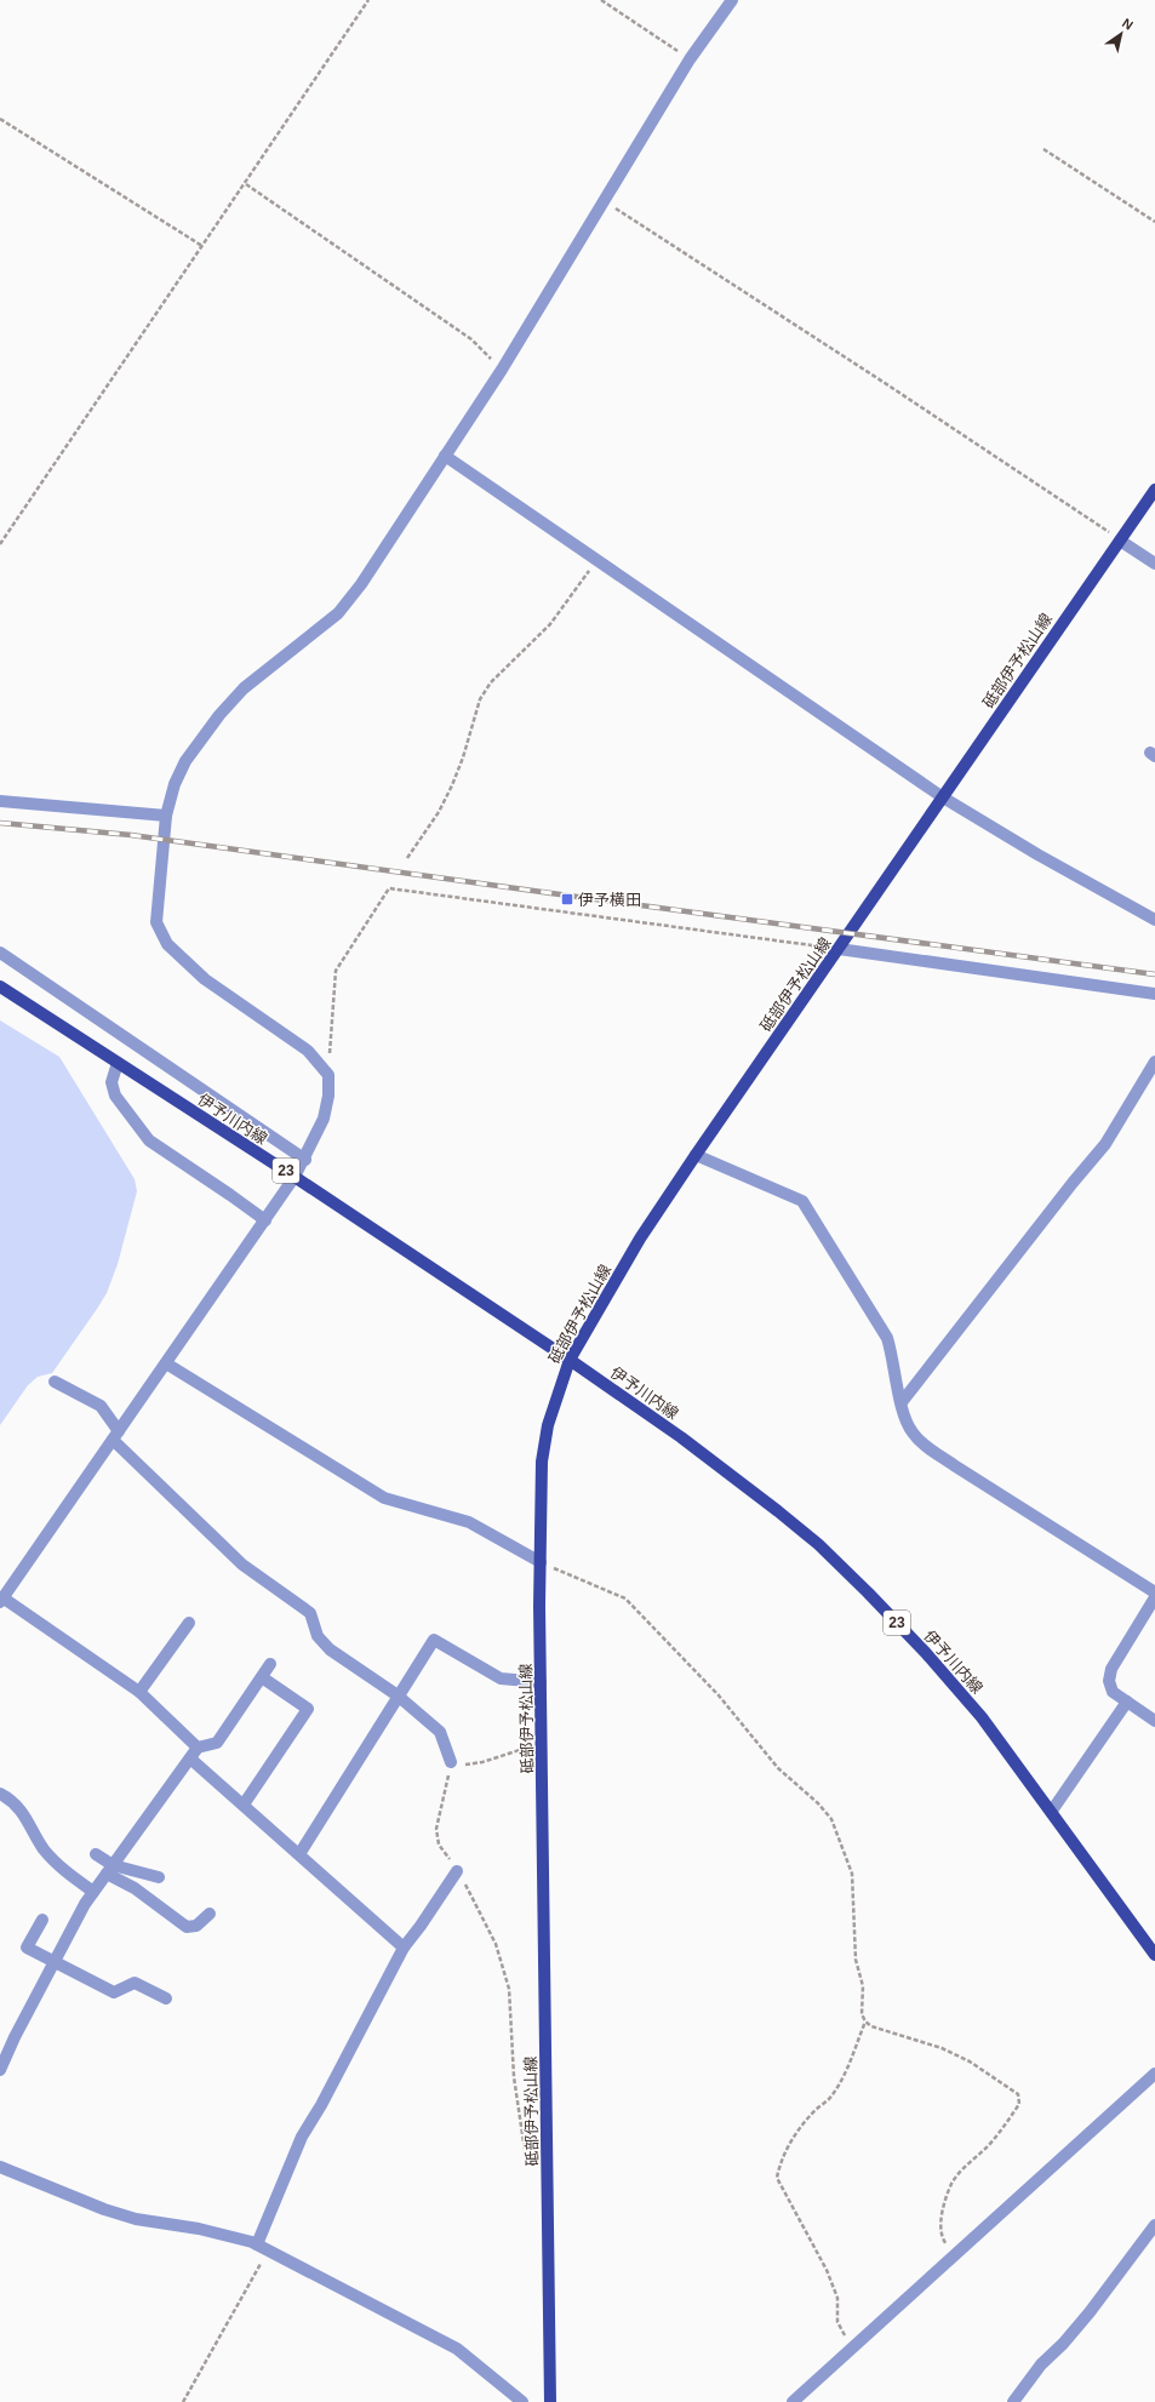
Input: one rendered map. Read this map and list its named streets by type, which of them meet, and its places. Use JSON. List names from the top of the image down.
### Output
{
  "streets": {
    "main road": ["砥部伊予松山線", "伊予川内線", "23"]
  },
  "crossings": [
    ["砥部伊予松山線", "伊予川内線"]
  ],
  "places": {
    "transit": ["伊予横田"]
  },
  "north": "top right"
}
